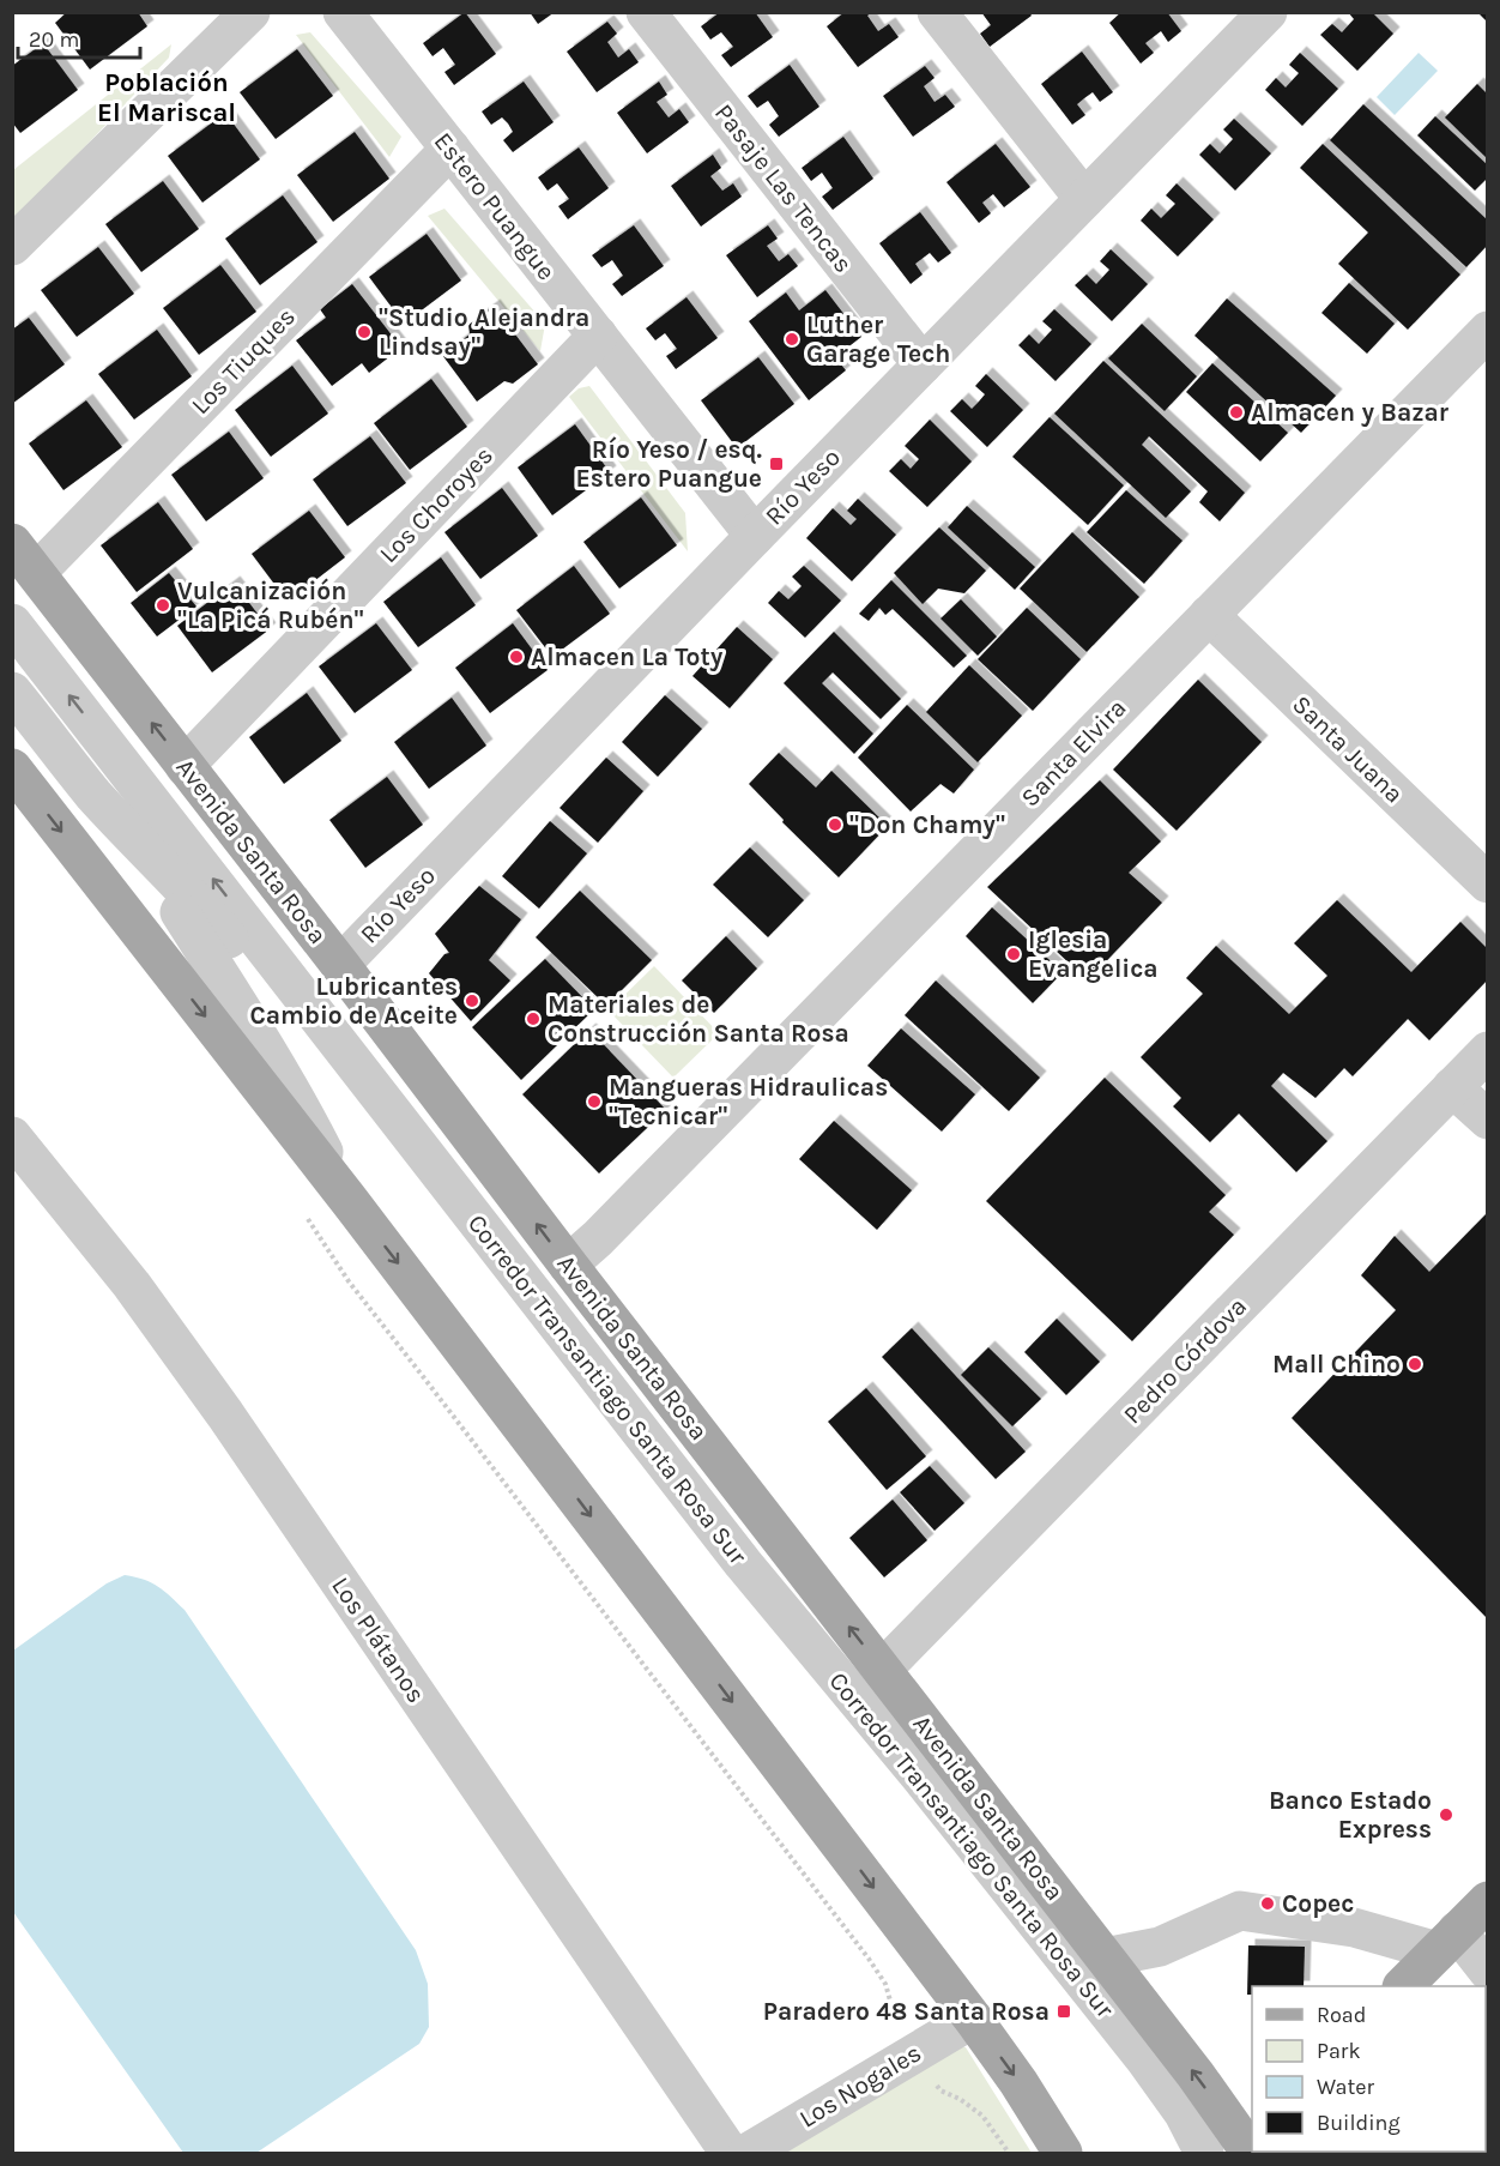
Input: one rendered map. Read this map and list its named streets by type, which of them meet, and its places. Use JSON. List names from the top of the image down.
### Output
{
  "streets": {
    "main road": ["Avenida Santa Rosa"],
    "street": [
      "Pasaje Las Tencas",
      "Estero Puangue",
      "Los Tiuques",
      "Río Yeso",
      "Los Choroyes",
      "Santa Juana",
      "Santa Elvira",
      "Pedro Córdova",
      "Corredor Transantiago Santa Rosa Sur",
      "Los Plátanos",
      "Los Nogales"
    ]
  },
  "crossings": [
    ["Pasaje Las Tencas", "Río Yeso"],
    ["Estero Puangue", "Los Tiuques"],
    ["Estero Puangue", "Río Yeso"],
    ["Estero Puangue", "Los Choroyes"],
    ["Los Tiuques", "Avenida Santa Rosa"],
    ["Río Yeso", "Avenida Santa Rosa"],
    ["Los Choroyes", "Avenida Santa Rosa"],
    ["Santa Juana", "Santa Elvira"],
    ["Santa Elvira", "Avenida Santa Rosa"],
    ["Avenida Santa Rosa", "Pedro Córdova"]
  ],
  "districts": ["Población El Mariscal"],
  "places": {
    "other": [
      "\"Studio Alejandra Lindsay\"",
      "Luther Garage Tech",
      "Almacen y Bazar",
      "Vulcanización \"La Picá Rubén\"",
      "Almacen La Toty",
      "\"Don Chamy\"",
      "Iglesia Evangelica",
      "Lubricantes Cambio de Aceite",
      "Materiales de Construcción Santa Rosa",
      "Mangueras Hidraulicas \"Tecnicar\"",
      "Mall Chino",
      "Banco Estado Express",
      "Copec"
    ],
    "transit": ["Río Yeso / esq. Estero Puangue", "Paradero 48 Santa Rosa"]
  },
  "legend": [
    "Road",
    "Park",
    "Water",
    "Building"
  ],
  "scale_bar": "20 m"
}
